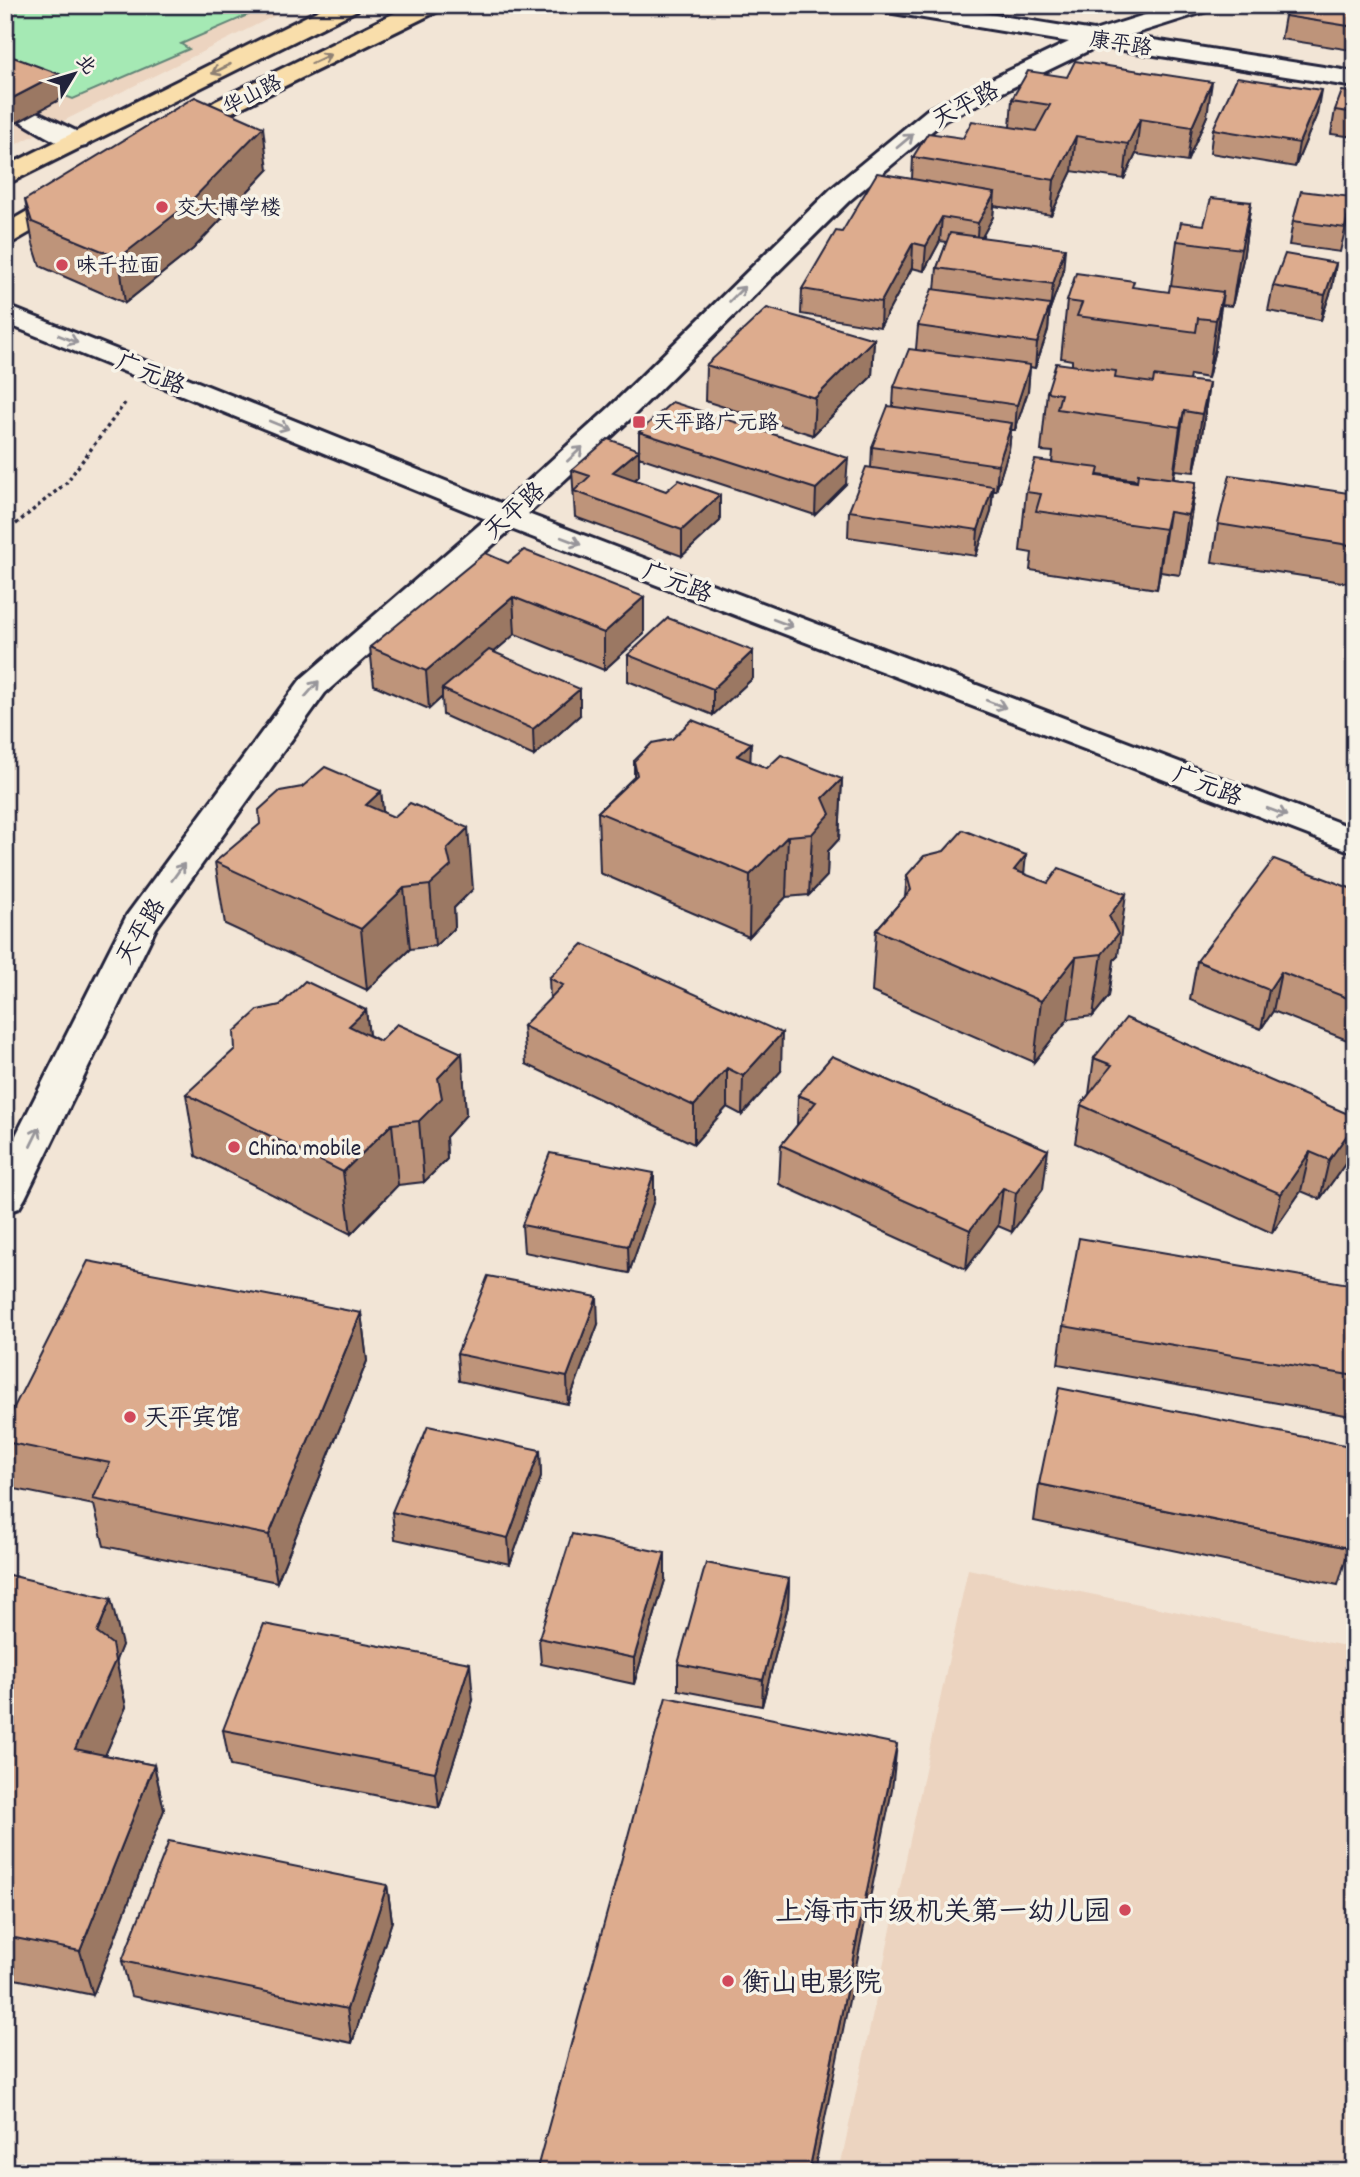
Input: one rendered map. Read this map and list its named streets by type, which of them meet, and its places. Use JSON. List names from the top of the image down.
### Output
{
  "streets": {
    "main road": ["华山路"],
    "street": ["康平路", "天平路", "广元路"]
  },
  "crossings": [
    ["康平路", "天平路"],
    ["天平路", "广元路"]
  ],
  "one_way": ["天平路", "广元路"],
  "places": {
    "other": [
      "交大博学楼",
      "味千拉面",
      "China mobile",
      "天平宾馆",
      "上海市市级机关第一幼儿园",
      "衡山电影院"
    ],
    "transit": ["天平路广元路"]
  },
  "north": "top right"
}
